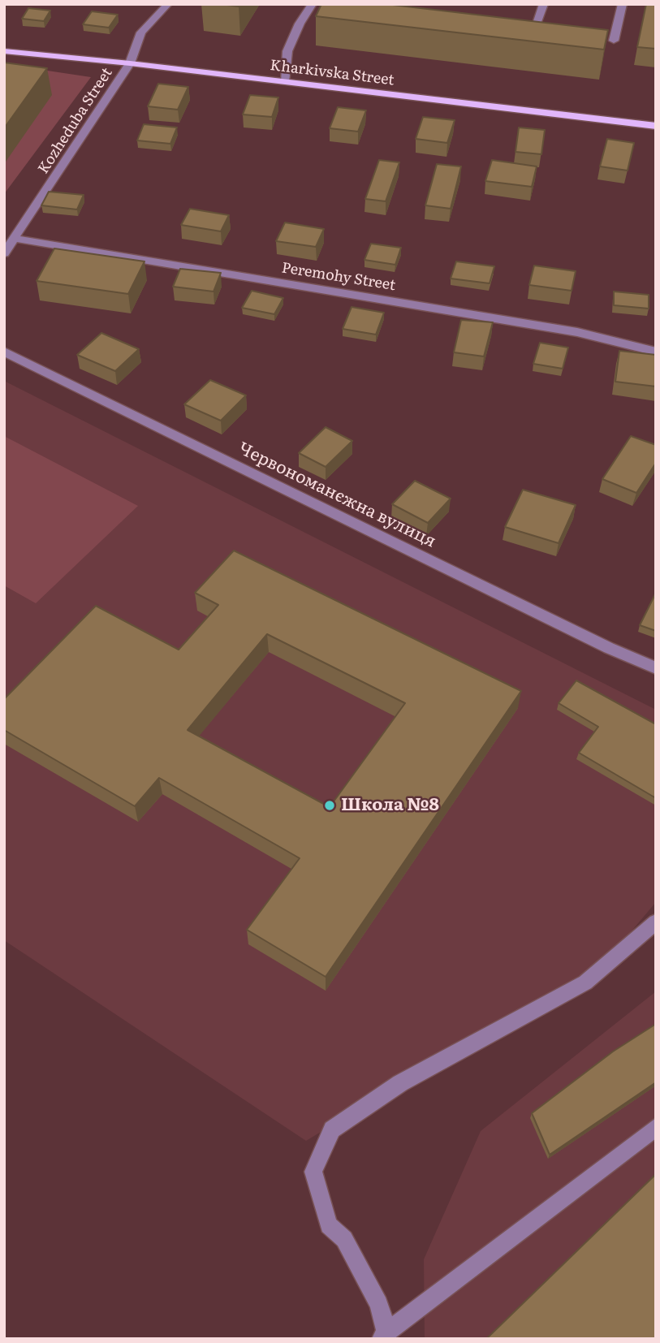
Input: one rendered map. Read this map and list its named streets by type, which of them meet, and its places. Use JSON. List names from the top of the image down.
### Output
{
  "streets": {
    "main road": ["Kharkivska Street"],
    "street": ["Kozheduba Street", "Peremohy Street", "Червономанєжна вулиця"]
  },
  "crossings": [
    ["Kharkivska Street", "Kozheduba Street"],
    ["Kozheduba Street", "Peremohy Street"]
  ],
  "places": ["Школа №8"]
}
